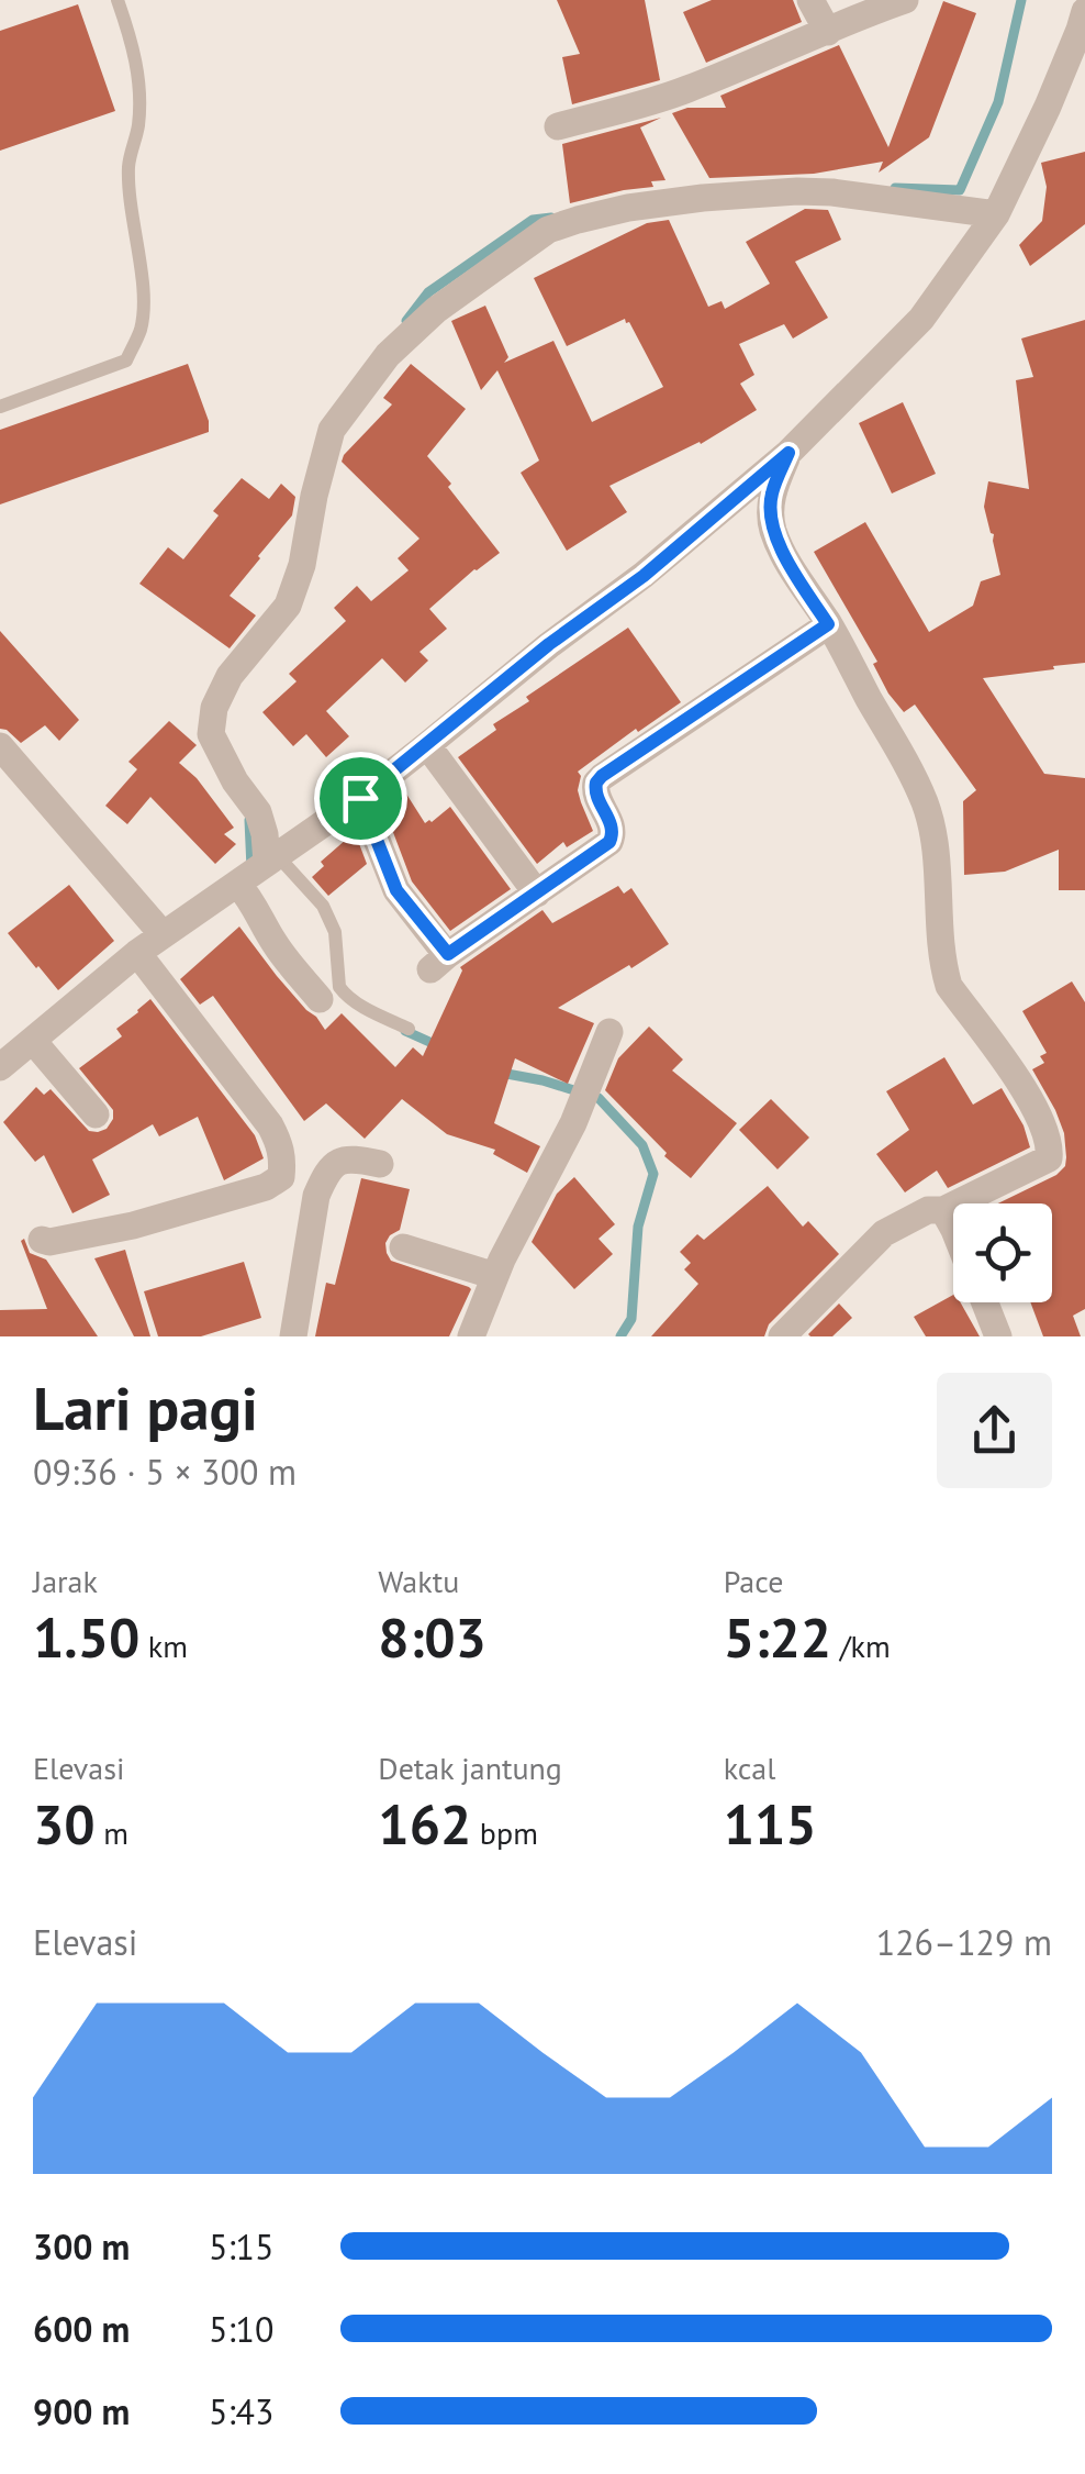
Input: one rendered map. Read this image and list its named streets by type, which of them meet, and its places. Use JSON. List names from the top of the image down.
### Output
{
  "page": {
    "heading": ["Lari pagi", "09:36 · 5 × 300 m"],
    "stats": [
      ["Jarak", "1.50 km"],
      ["Waktu", "8:03"],
      ["Pace", "5:22 /km"],
      ["Elevasi", "30 m"],
      ["Detak jantung", "162 bpm"],
      ["kcal", "115"]
    ],
    "chart": ["Elevasi", "126–129 m"],
    "list": [
      {
        "name": "300 m",
        "note": "5:15"
      },
      {
        "name": "600 m",
        "note": "5:10"
      },
      {
        "name": "900 m",
        "note": "5:43"
      }
    ]
  }
}
